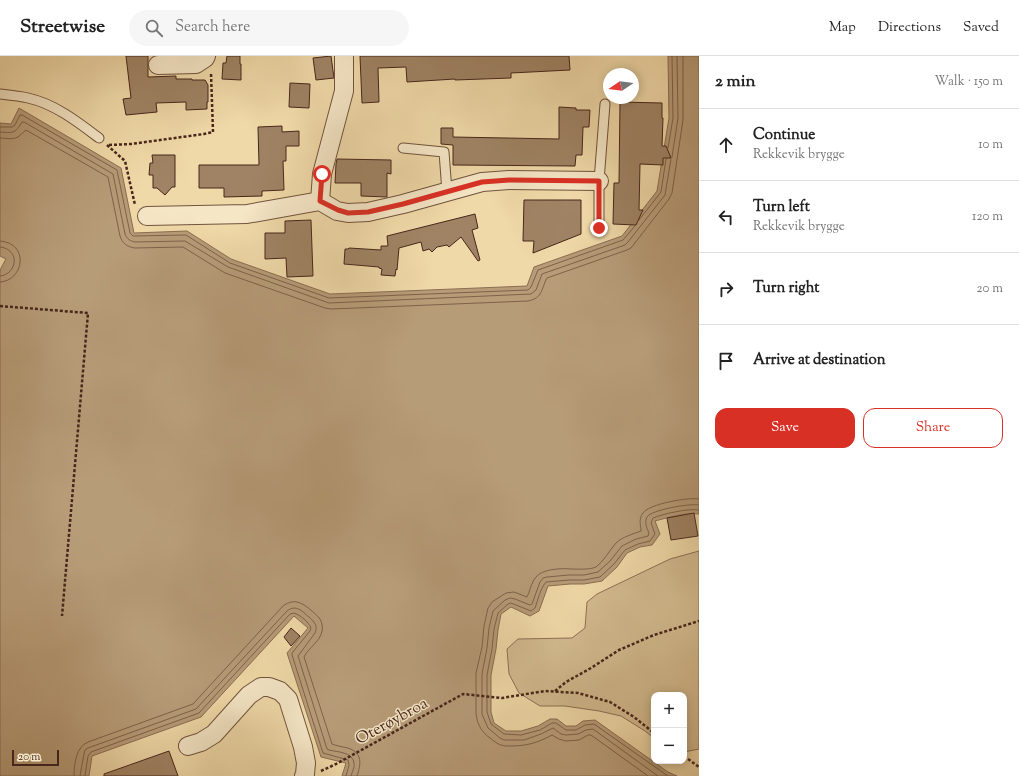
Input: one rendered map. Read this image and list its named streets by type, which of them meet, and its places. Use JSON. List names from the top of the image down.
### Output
{
  "streets": {
    "path": ["Oterøybroa"]
  },
  "scale_bar": "20 m",
  "north": "left",
  "page": {
    "header": "Streetwise",
    "search": "Search here",
    "nav": ["Map", "Directions", "Saved"],
    "heading": ["2 min", "Walk · 150 m"],
    "list": [
      ["Continue", "Rekkevik brygge", "10 m"],
      ["Turn left", "Rekkevik brygge", "120 m"],
      ["Turn right", "20 m"],
      "Arrive at destination"
    ],
    "buttons": ["Save", "Share"],
    "map_buttons": ["+", "−"],
    "scale": "20 m"
  }
}
